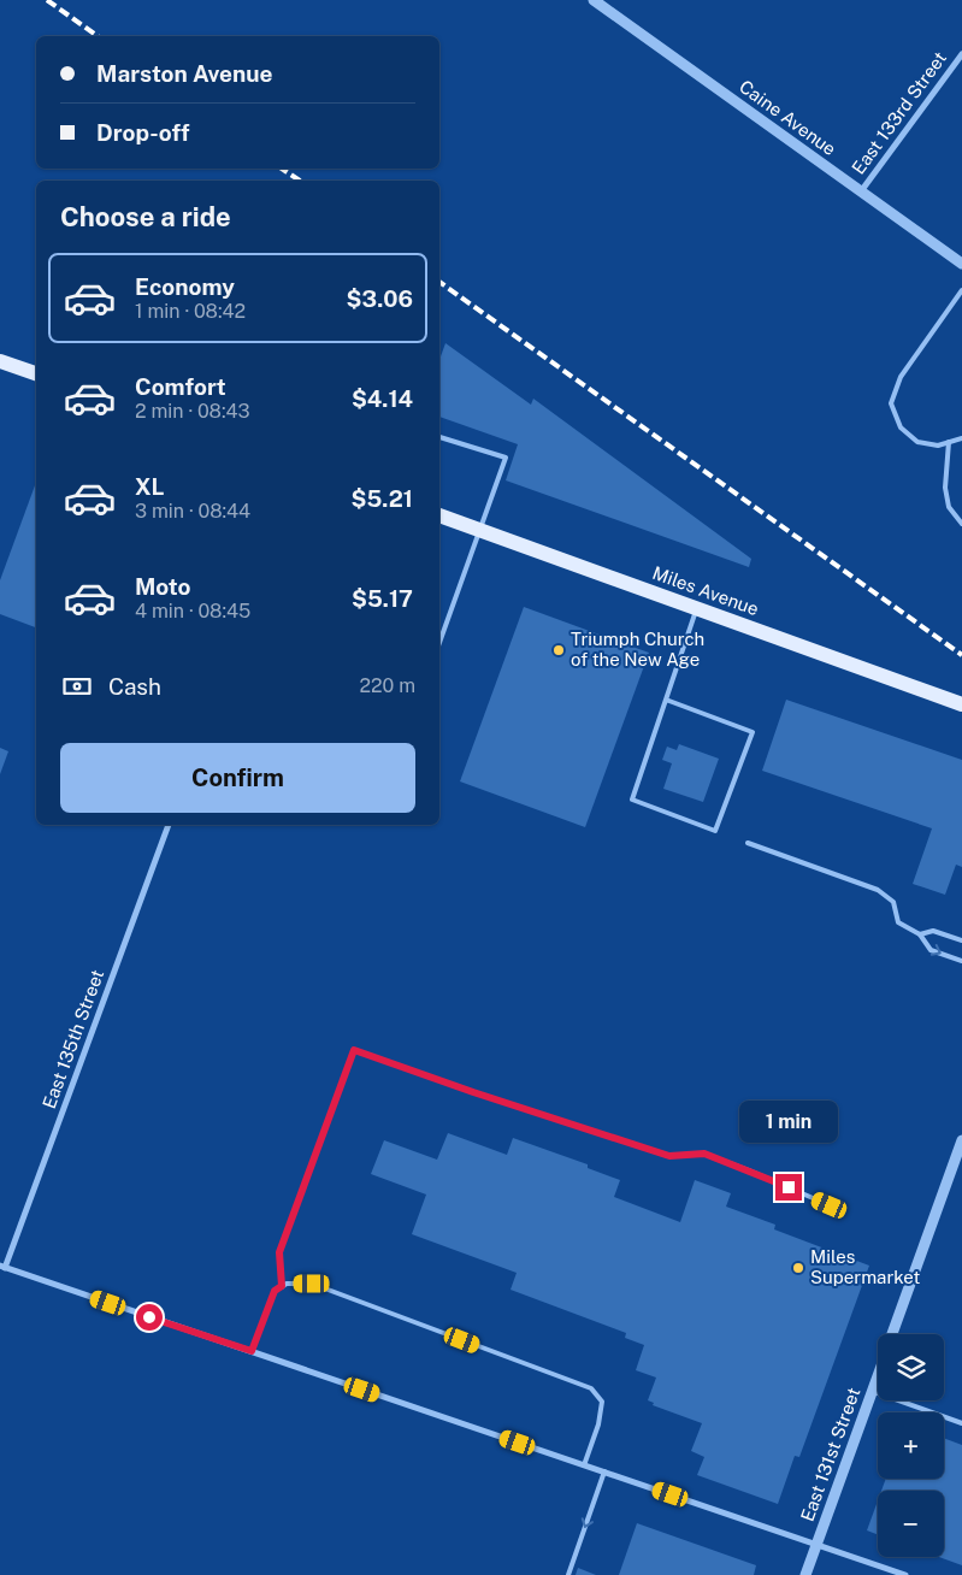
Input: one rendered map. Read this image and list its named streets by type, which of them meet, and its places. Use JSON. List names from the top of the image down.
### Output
{
  "streets": {
    "main road": ["Miles Avenue"],
    "street": [
      "East 133rd Street",
      "Caine Avenue",
      "East 135th Street",
      "East 131st Street"
    ]
  },
  "crossings": [
    ["East 133rd Street", "Caine Avenue"]
  ],
  "places": ["Triumph Church of the New Age", "Miles Supermarket"],
  "page": {
    "banner": ["Marston Avenue", "Drop-off"],
    "heading": "Choose a ride",
    "list": [
      {
        "name": "Economy",
        "note": "1 min · 08:42",
        "value": "$3.06"
      },
      {
        "name": "Comfort",
        "note": "2 min · 08:43",
        "value": "$4.14"
      },
      {
        "name": "XL",
        "note": "3 min · 08:44",
        "value": "$5.21"
      },
      {
        "name": "Moto",
        "note": "4 min · 08:45",
        "value": "$5.17"
      }
    ],
    "pay": ["Cash", "220 m"],
    "buttons": "Confirm",
    "bubble": "1 min",
    "map_buttons": ["+", "−"]
  }
}
